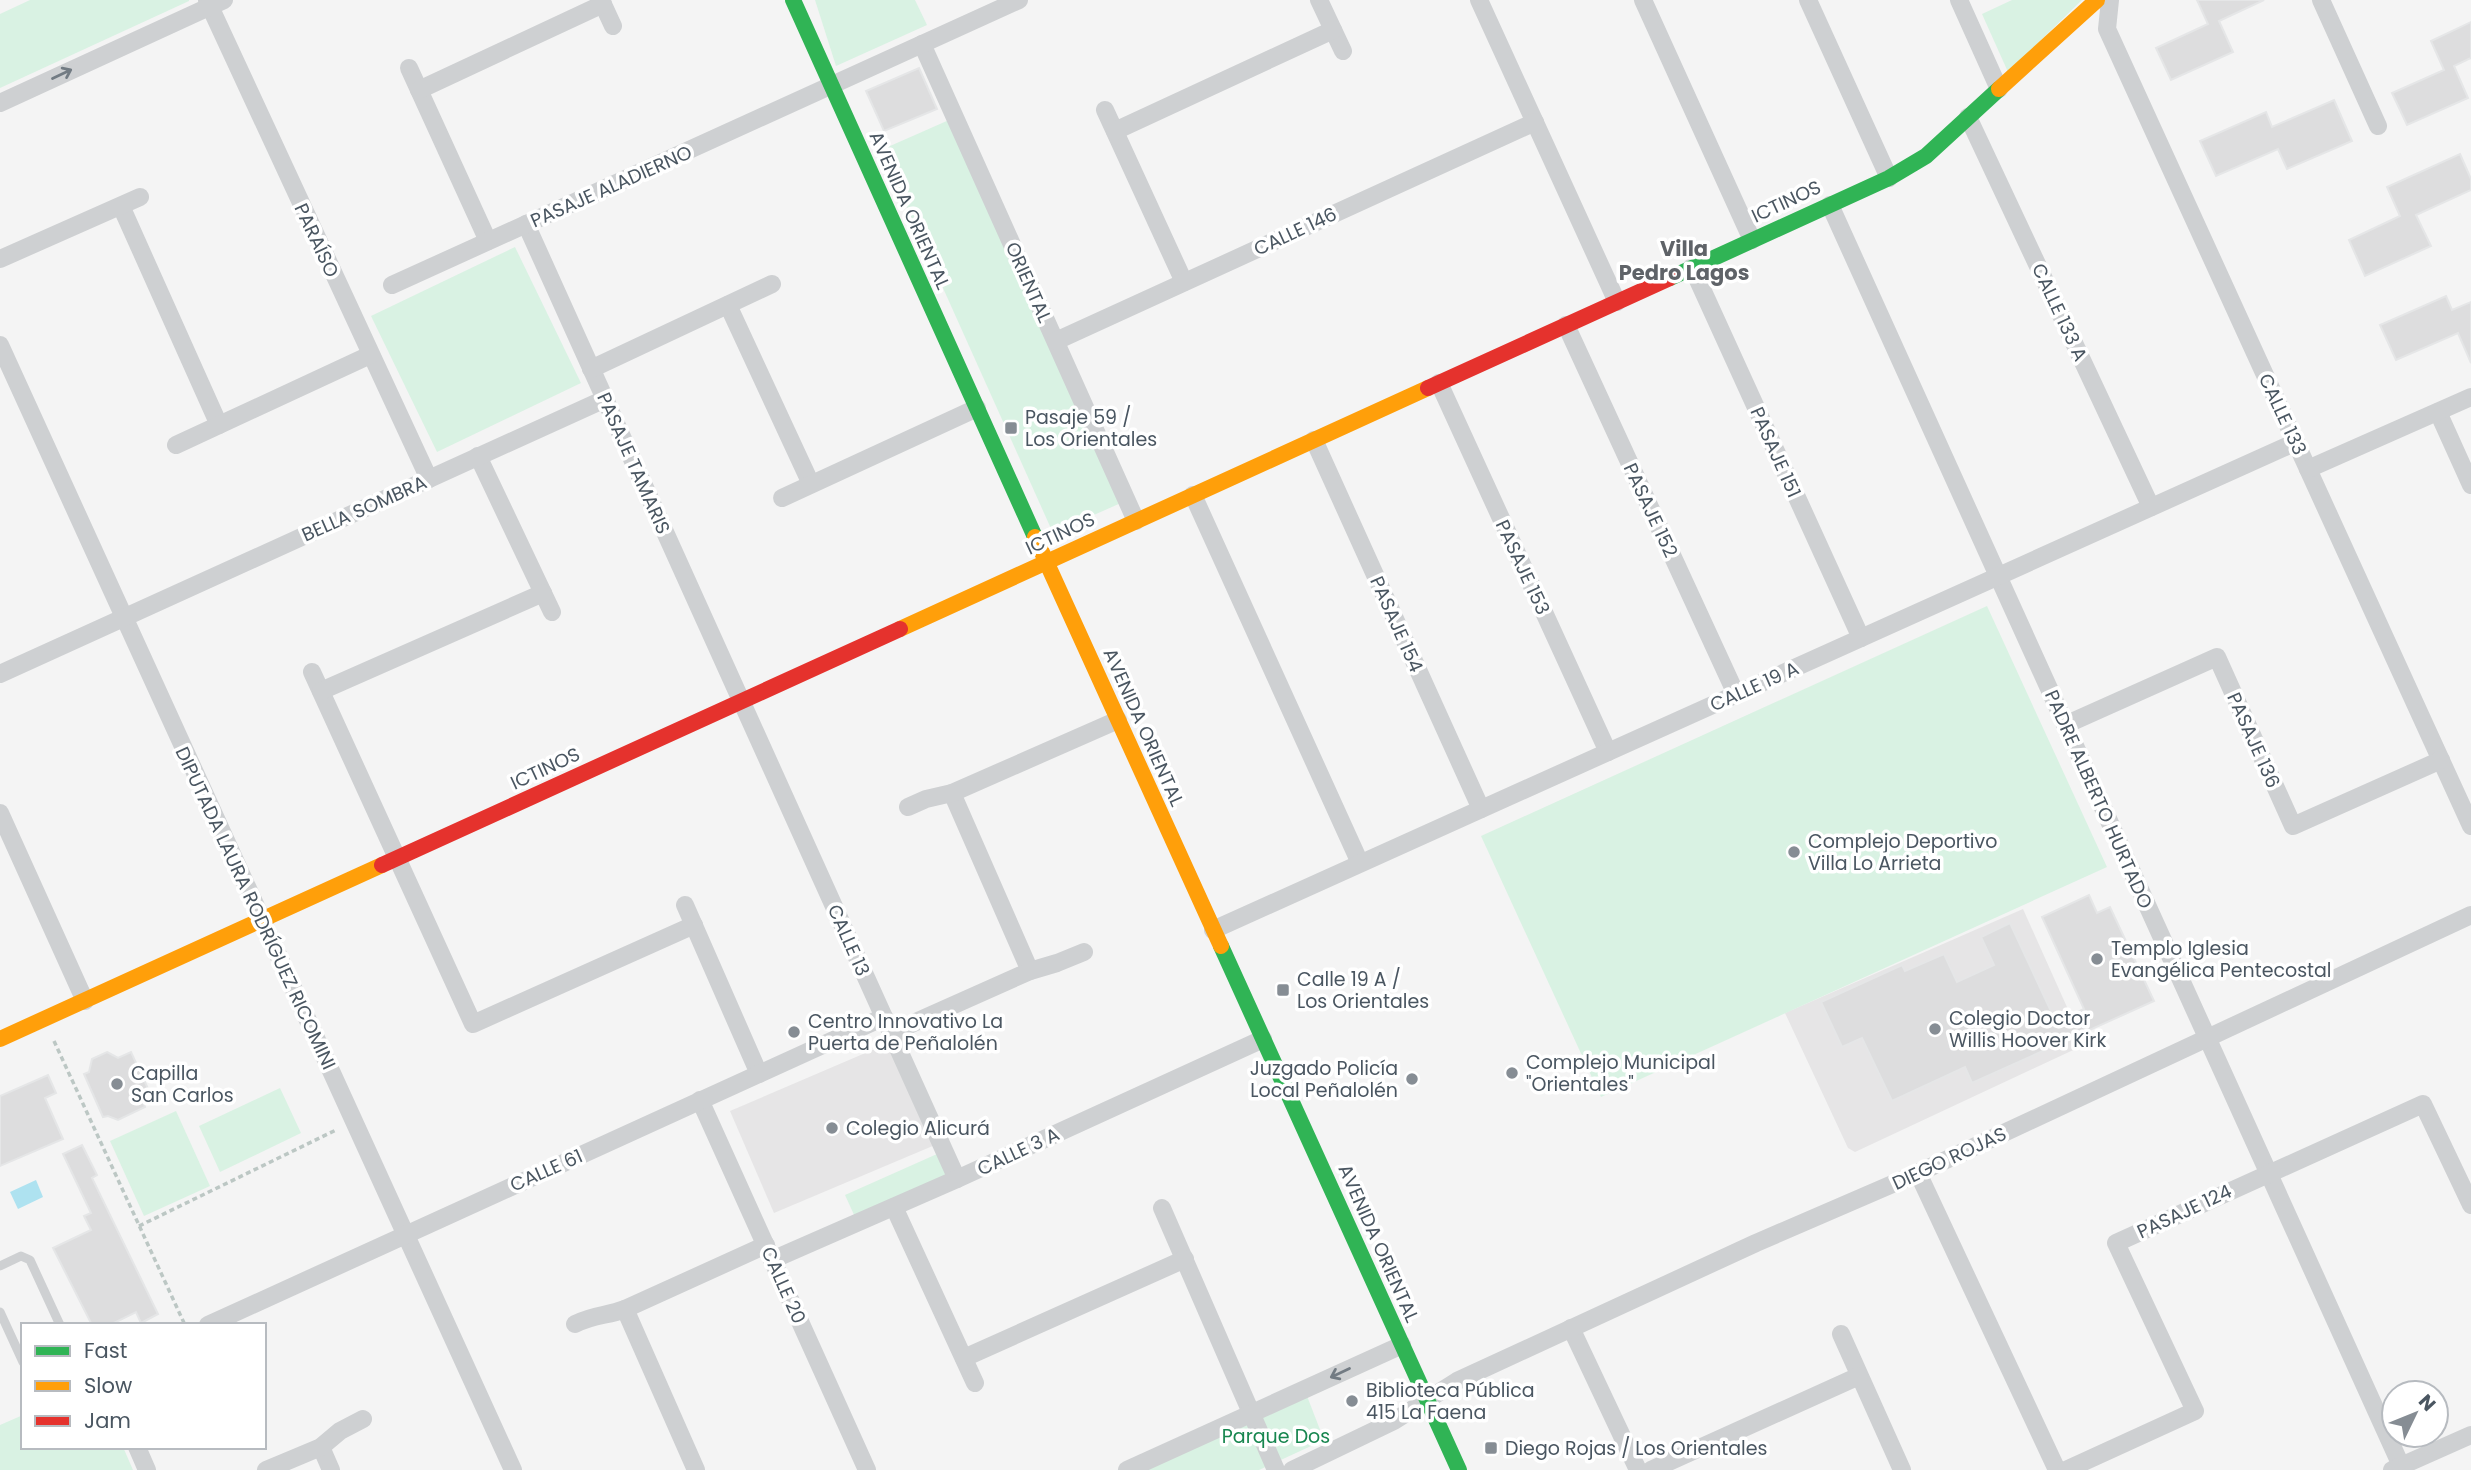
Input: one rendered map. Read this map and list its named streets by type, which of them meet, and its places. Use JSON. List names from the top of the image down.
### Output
{
  "streets": {
    "street": [
      "PASAJE ALADIERNO",
      "ICTINOS",
      "AVENIDA ORIENTAL",
      "CALLE 146",
      "PARAÍSO",
      "ORIENTAL",
      "CALLE 133 A",
      "CALLE 133",
      "PASAJE 151",
      "PASAJE TAMARIS",
      "BELLA SOMBRA",
      "PASAJE 152",
      "PASAJE 153",
      "PASAJE 154",
      "CALLE 19 A",
      "PASAJE 136",
      "PADRE ALBERTO HURTADO",
      "DIPUTADA LAURA RODRÍGUEZ RICOMINI",
      "CALLE 13",
      "CALLE 3 A",
      "DIEGO ROJAS",
      "CALLE 61",
      "PASAJE 124",
      "CALLE 20"
    ]
  },
  "crossings": [
    ["PASAJE ALADIERNO", "AVENIDA ORIENTAL"],
    ["PASAJE ALADIERNO", "ORIENTAL"],
    ["PASAJE ALADIERNO", "PASAJE TAMARIS"],
    ["ICTINOS", "AVENIDA ORIENTAL"],
    ["ICTINOS", "ORIENTAL"],
    ["ICTINOS", "CALLE 133 A"],
    ["ICTINOS", "PASAJE 151"],
    ["ICTINOS", "PASAJE TAMARIS"],
    ["ICTINOS", "PASAJE 152"],
    ["ICTINOS", "PASAJE 153"],
    ["ICTINOS", "PASAJE 154"],
    ["ICTINOS", "PADRE ALBERTO HURTADO"],
    ["ICTINOS", "DIPUTADA LAURA RODRÍGUEZ RICOMINI"],
    ["ICTINOS", "CALLE 13"],
    ["AVENIDA ORIENTAL", "CALLE 19 A"],
    ["AVENIDA ORIENTAL", "CALLE 3 A"],
    ["AVENIDA ORIENTAL", "DIEGO ROJAS"],
    ["CALLE 146", "ORIENTAL"],
    ["PARAÍSO", "BELLA SOMBRA"],
    ["CALLE 133 A", "CALLE 19 A"],
    ["CALLE 133", "CALLE 19 A"],
    ["CALLE 133", "PASAJE 136"],
    ["PASAJE 151", "CALLE 19 A"],
    ["PASAJE TAMARIS", "BELLA SOMBRA"],
    ["PASAJE TAMARIS", "CALLE 13"],
    ["BELLA SOMBRA", "DIPUTADA LAURA RODRÍGUEZ RICOMINI"],
    ["PASAJE 152", "CALLE 19 A"],
    ["PASAJE 153", "CALLE 19 A"],
    ["PASAJE 154", "CALLE 19 A"],
    ["CALLE 19 A", "PADRE ALBERTO HURTADO"],
    ["PASAJE 136", "PADRE ALBERTO HURTADO"],
    ["PADRE ALBERTO HURTADO", "DIEGO ROJAS"],
    ["PADRE ALBERTO HURTADO", "PASAJE 124"],
    ["DIPUTADA LAURA RODRÍGUEZ RICOMINI", "CALLE 61"],
    ["CALLE 13", "CALLE 3 A"],
    ["CALLE 13", "CALLE 61"],
    ["CALLE 3 A", "CALLE 20"],
    ["CALLE 61", "CALLE 20"]
  ],
  "districts": ["Villa Pedro Lagos"],
  "parks": ["Parque Dos"],
  "places": {
    "transit": ["Pasaje 59 / Los Orientales", "Calle 19 A / Los Orientales", "Diego Rojas / Los Orientales"],
    "other": [
      "Complejo Deportivo Villa Lo Arrieta",
      "Templo Iglesia Evangélica Pentecostal",
      "Colegio Doctor Willis Hoover Kirk",
      "Centro Innovativo La Puerta de Peñalolén",
      "Complejo Municipal \"Orientales\"",
      "Juzgado Policía Local Peñalolén",
      "Capilla San Carlos",
      "Colegio Alicurá",
      "Biblioteca Pública 415 La Faena"
    ]
  },
  "legend": ["Fast", "Slow", "Jam"],
  "north": "top right"
}
